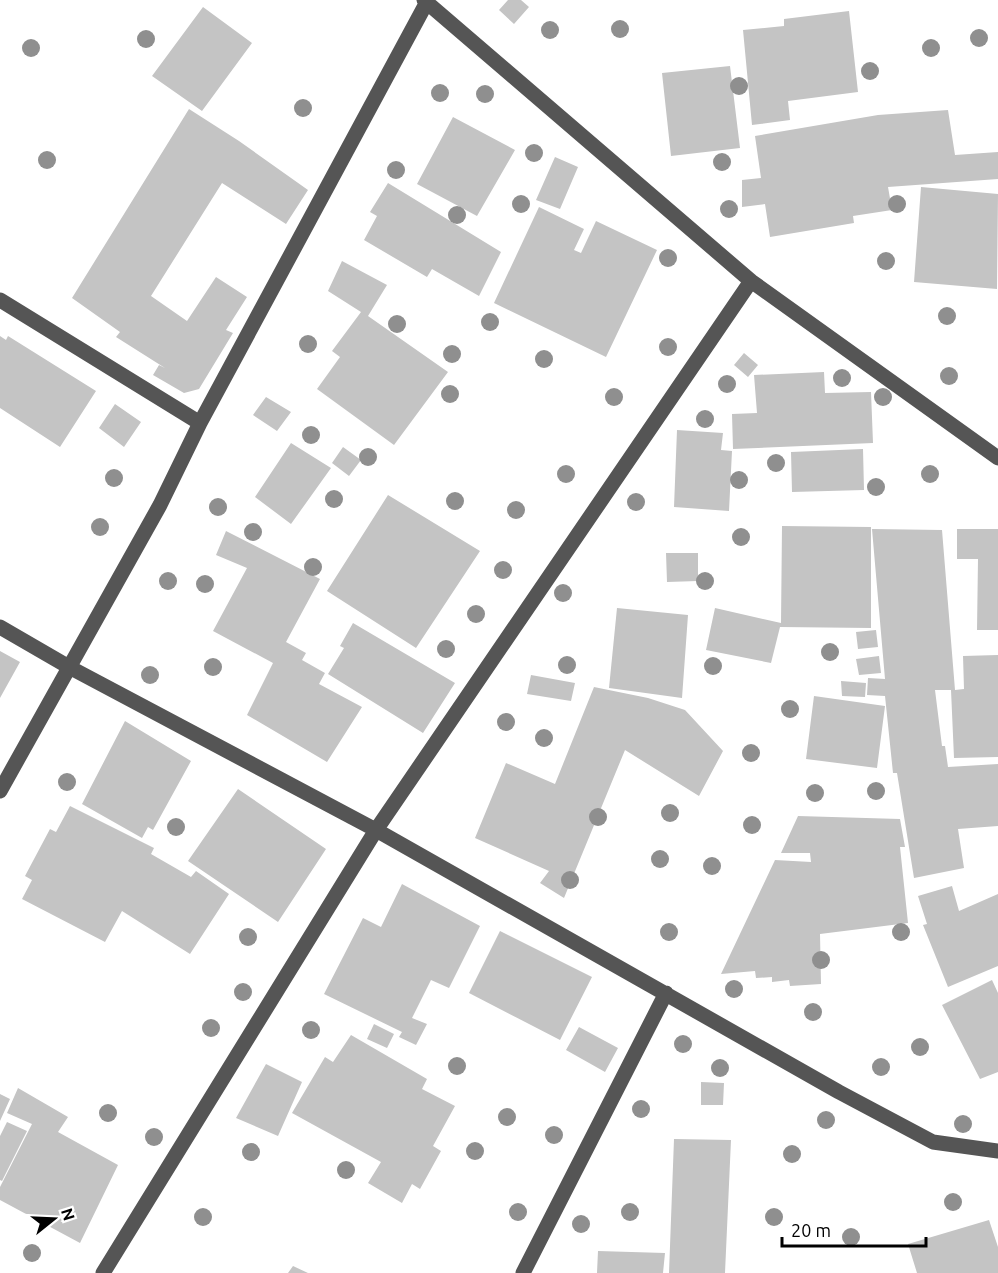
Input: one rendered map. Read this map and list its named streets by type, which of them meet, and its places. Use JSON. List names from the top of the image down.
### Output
{
  "scale_bar": "20 m",
  "north": "right"
}
